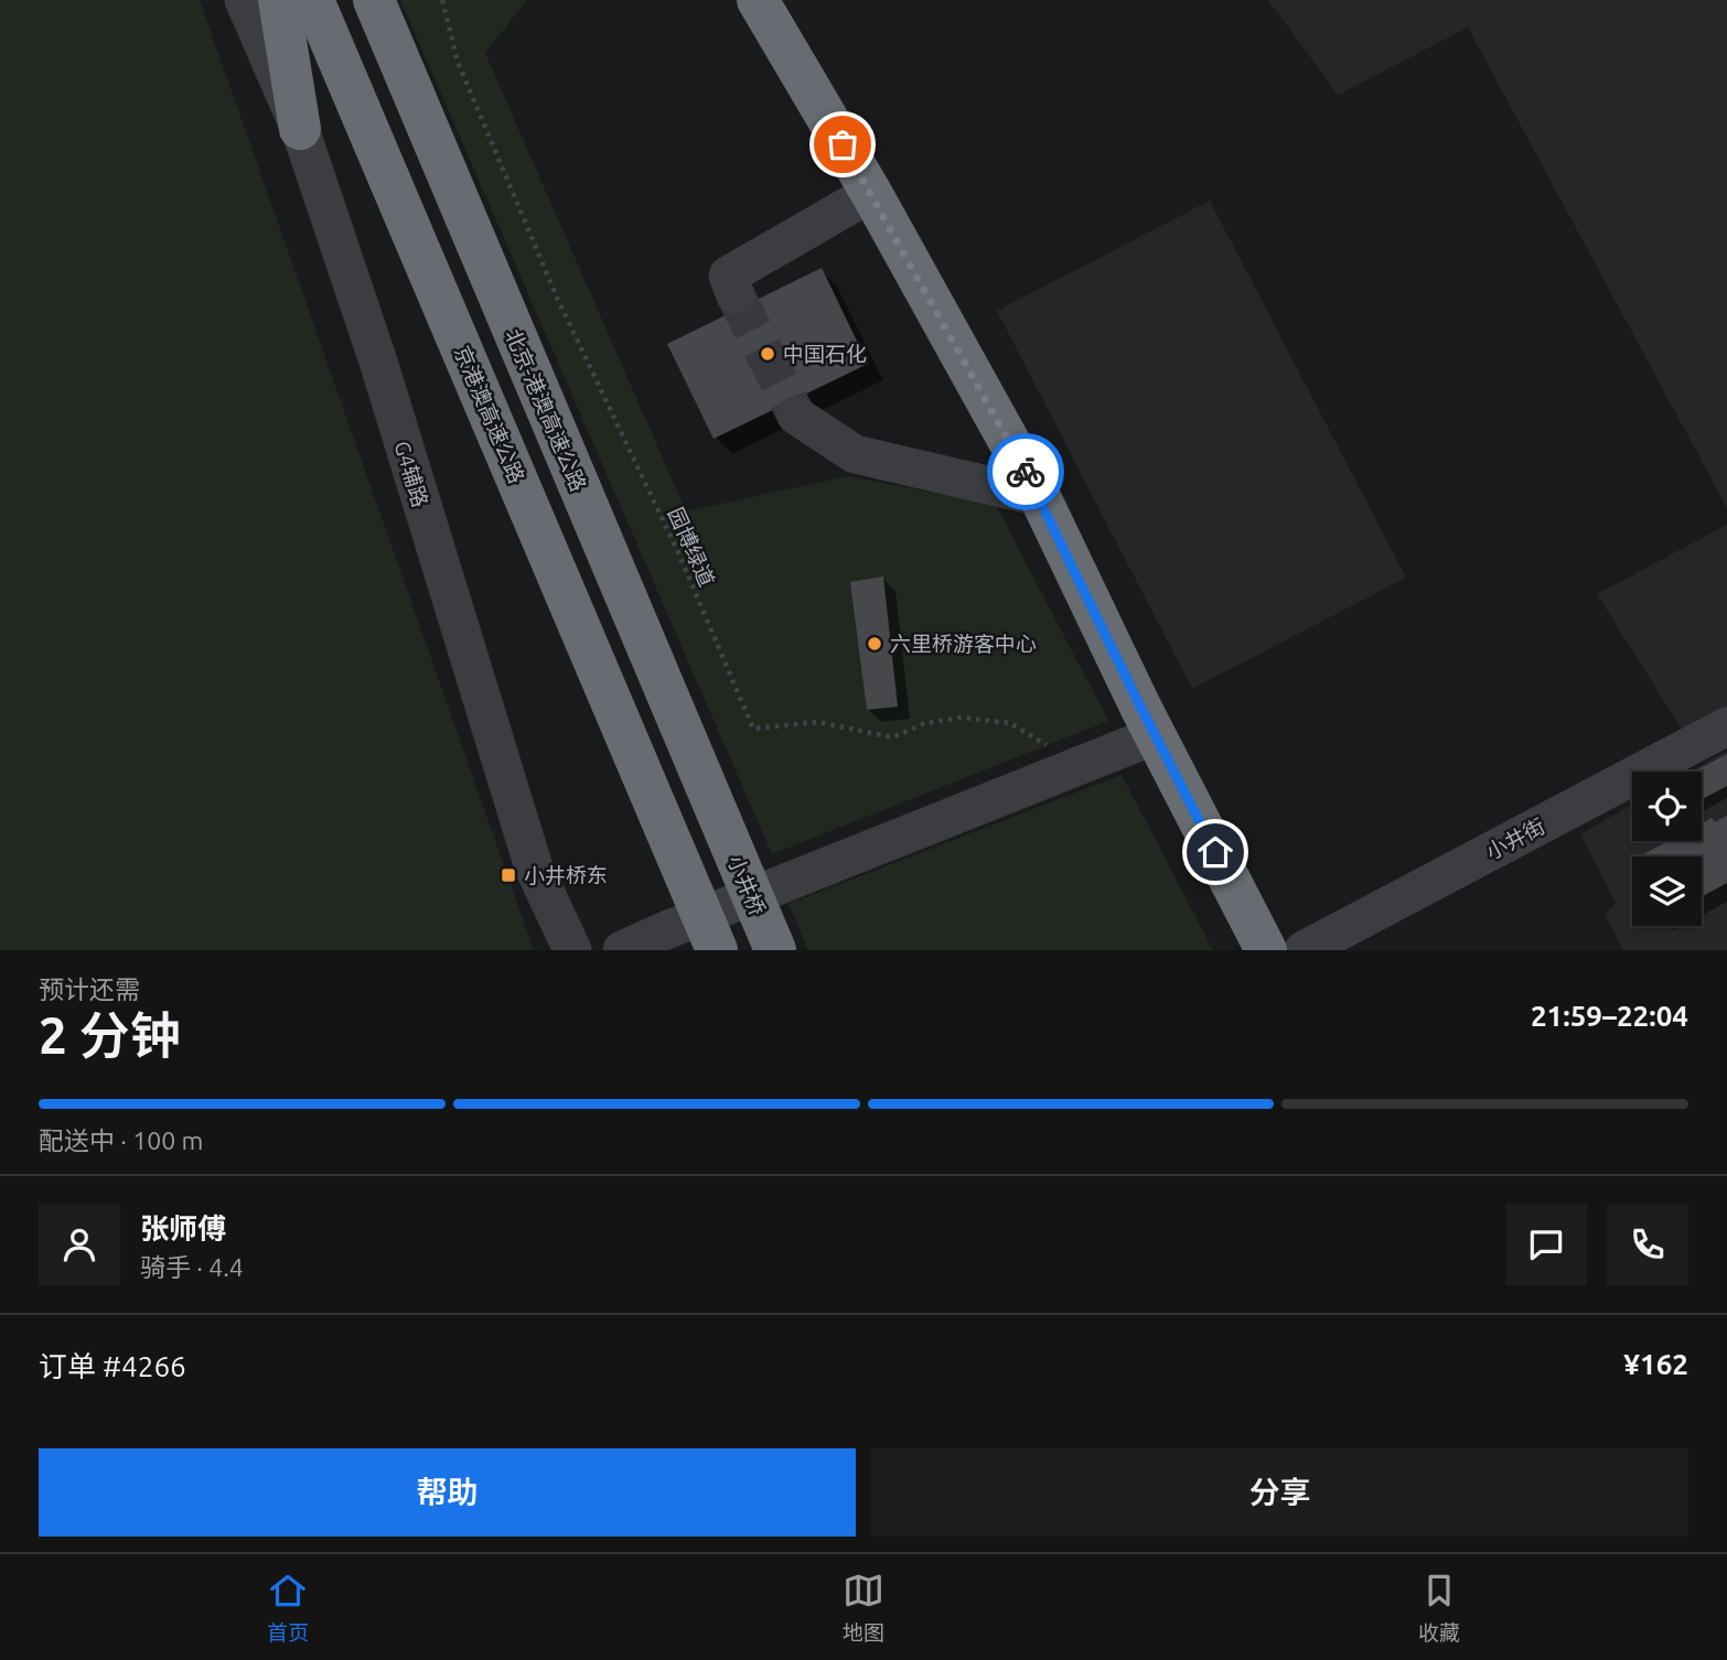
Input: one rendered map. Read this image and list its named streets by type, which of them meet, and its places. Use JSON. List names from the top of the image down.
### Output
{
  "streets": {
    "highway": ["北京-港澳高速公路", "京港澳高速公路", "小井桥"],
    "street": ["G4辅路", "小井街"],
    "path": ["园博绿道"]
  },
  "crossings": [
    ["北京-港澳高速公路", "小井桥"]
  ],
  "places": {
    "other": ["中国石化", "六里桥游客中心"],
    "transit": ["小井桥东"]
  },
  "page": {
    "heading": ["2 分钟", "预计还需", "21:59–22:04"],
    "panel": [
      "张师傅",
      "骑手 · 4.4",
      "订单 #4266",
      "¥162"
    ],
    "bar": "配送中 · 100 m",
    "buttons": ["帮助", "分享"],
    "tabs": ["首页", "地图", "收藏"]
  }
}
